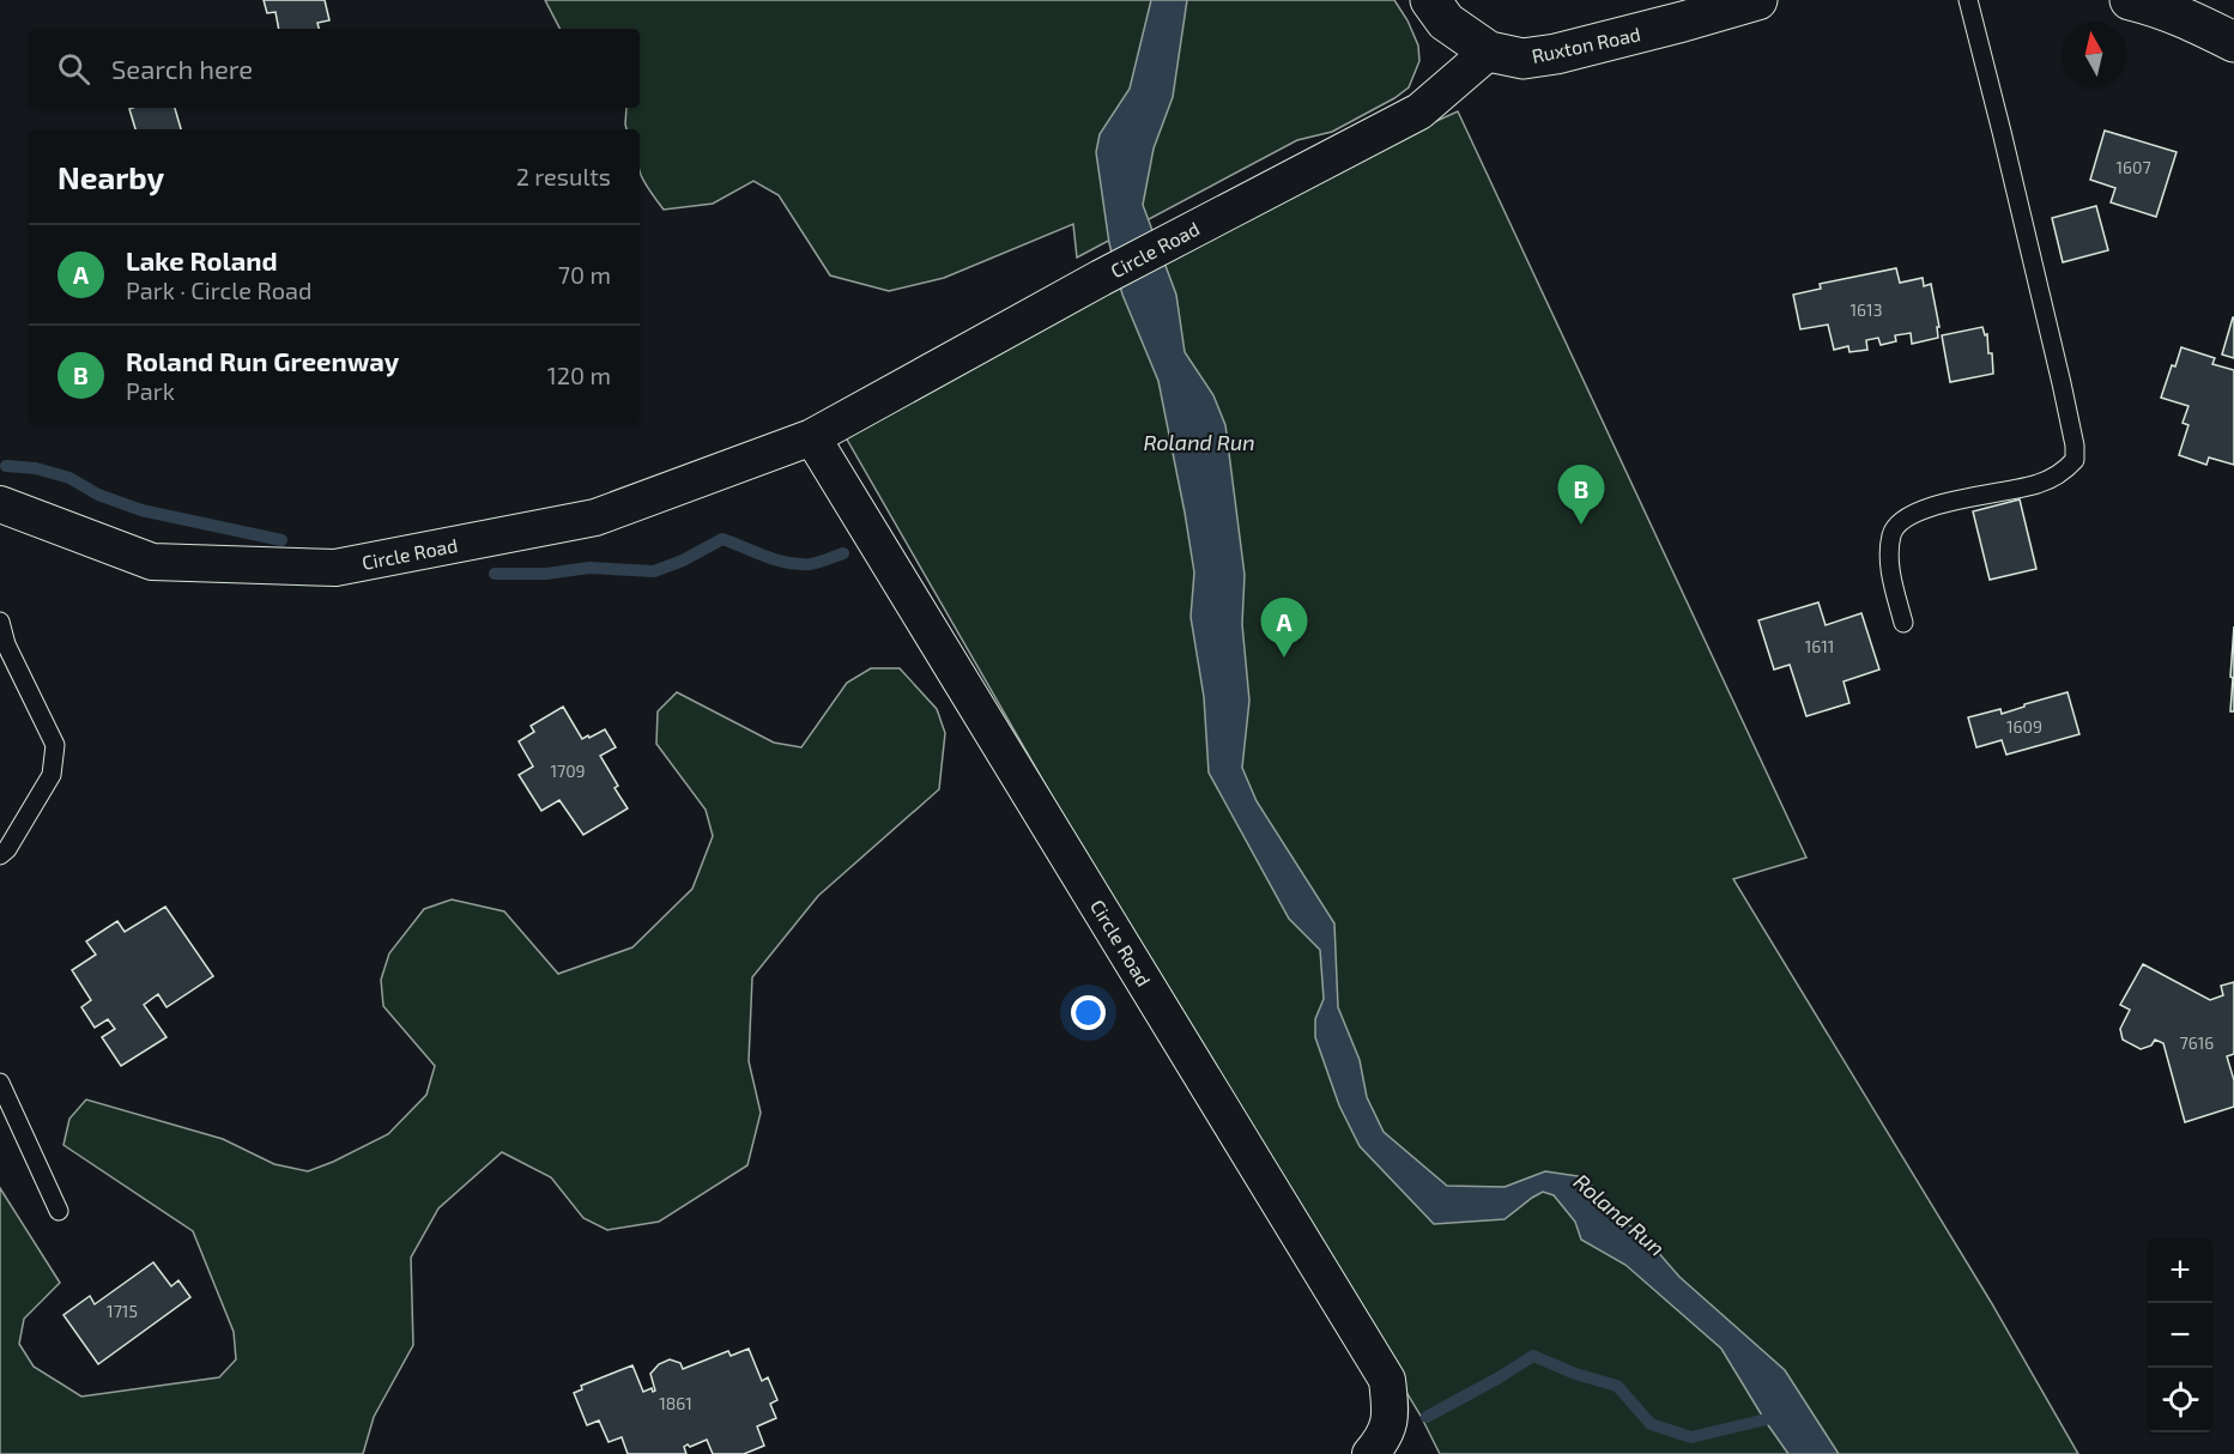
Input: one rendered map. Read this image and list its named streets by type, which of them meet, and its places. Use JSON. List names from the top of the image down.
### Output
{
  "streets": {
    "street": ["Ruxton Road", "Circle Road"]
  },
  "crossings": [
    ["Ruxton Road", "Circle Road"]
  ],
  "water": ["Roland Run"],
  "house_numbers": [
    "1607",
    "1613",
    "1611",
    "1609",
    "1709",
    "7616",
    "1715",
    "1861"
  ],
  "north": "top",
  "page": {
    "search": "Search here",
    "heading": ["Nearby", "2 results"],
    "list": [
      {
        "mark": "A",
        "name": "Lake Roland",
        "note": "Park · Circle Road",
        "value": "70 m"
      },
      {
        "mark": "B",
        "name": "Roland Run Greenway",
        "note": "Park",
        "value": "120 m"
      }
    ],
    "pins": ["B", "A"],
    "map_buttons": ["+", "−"]
  }
}
